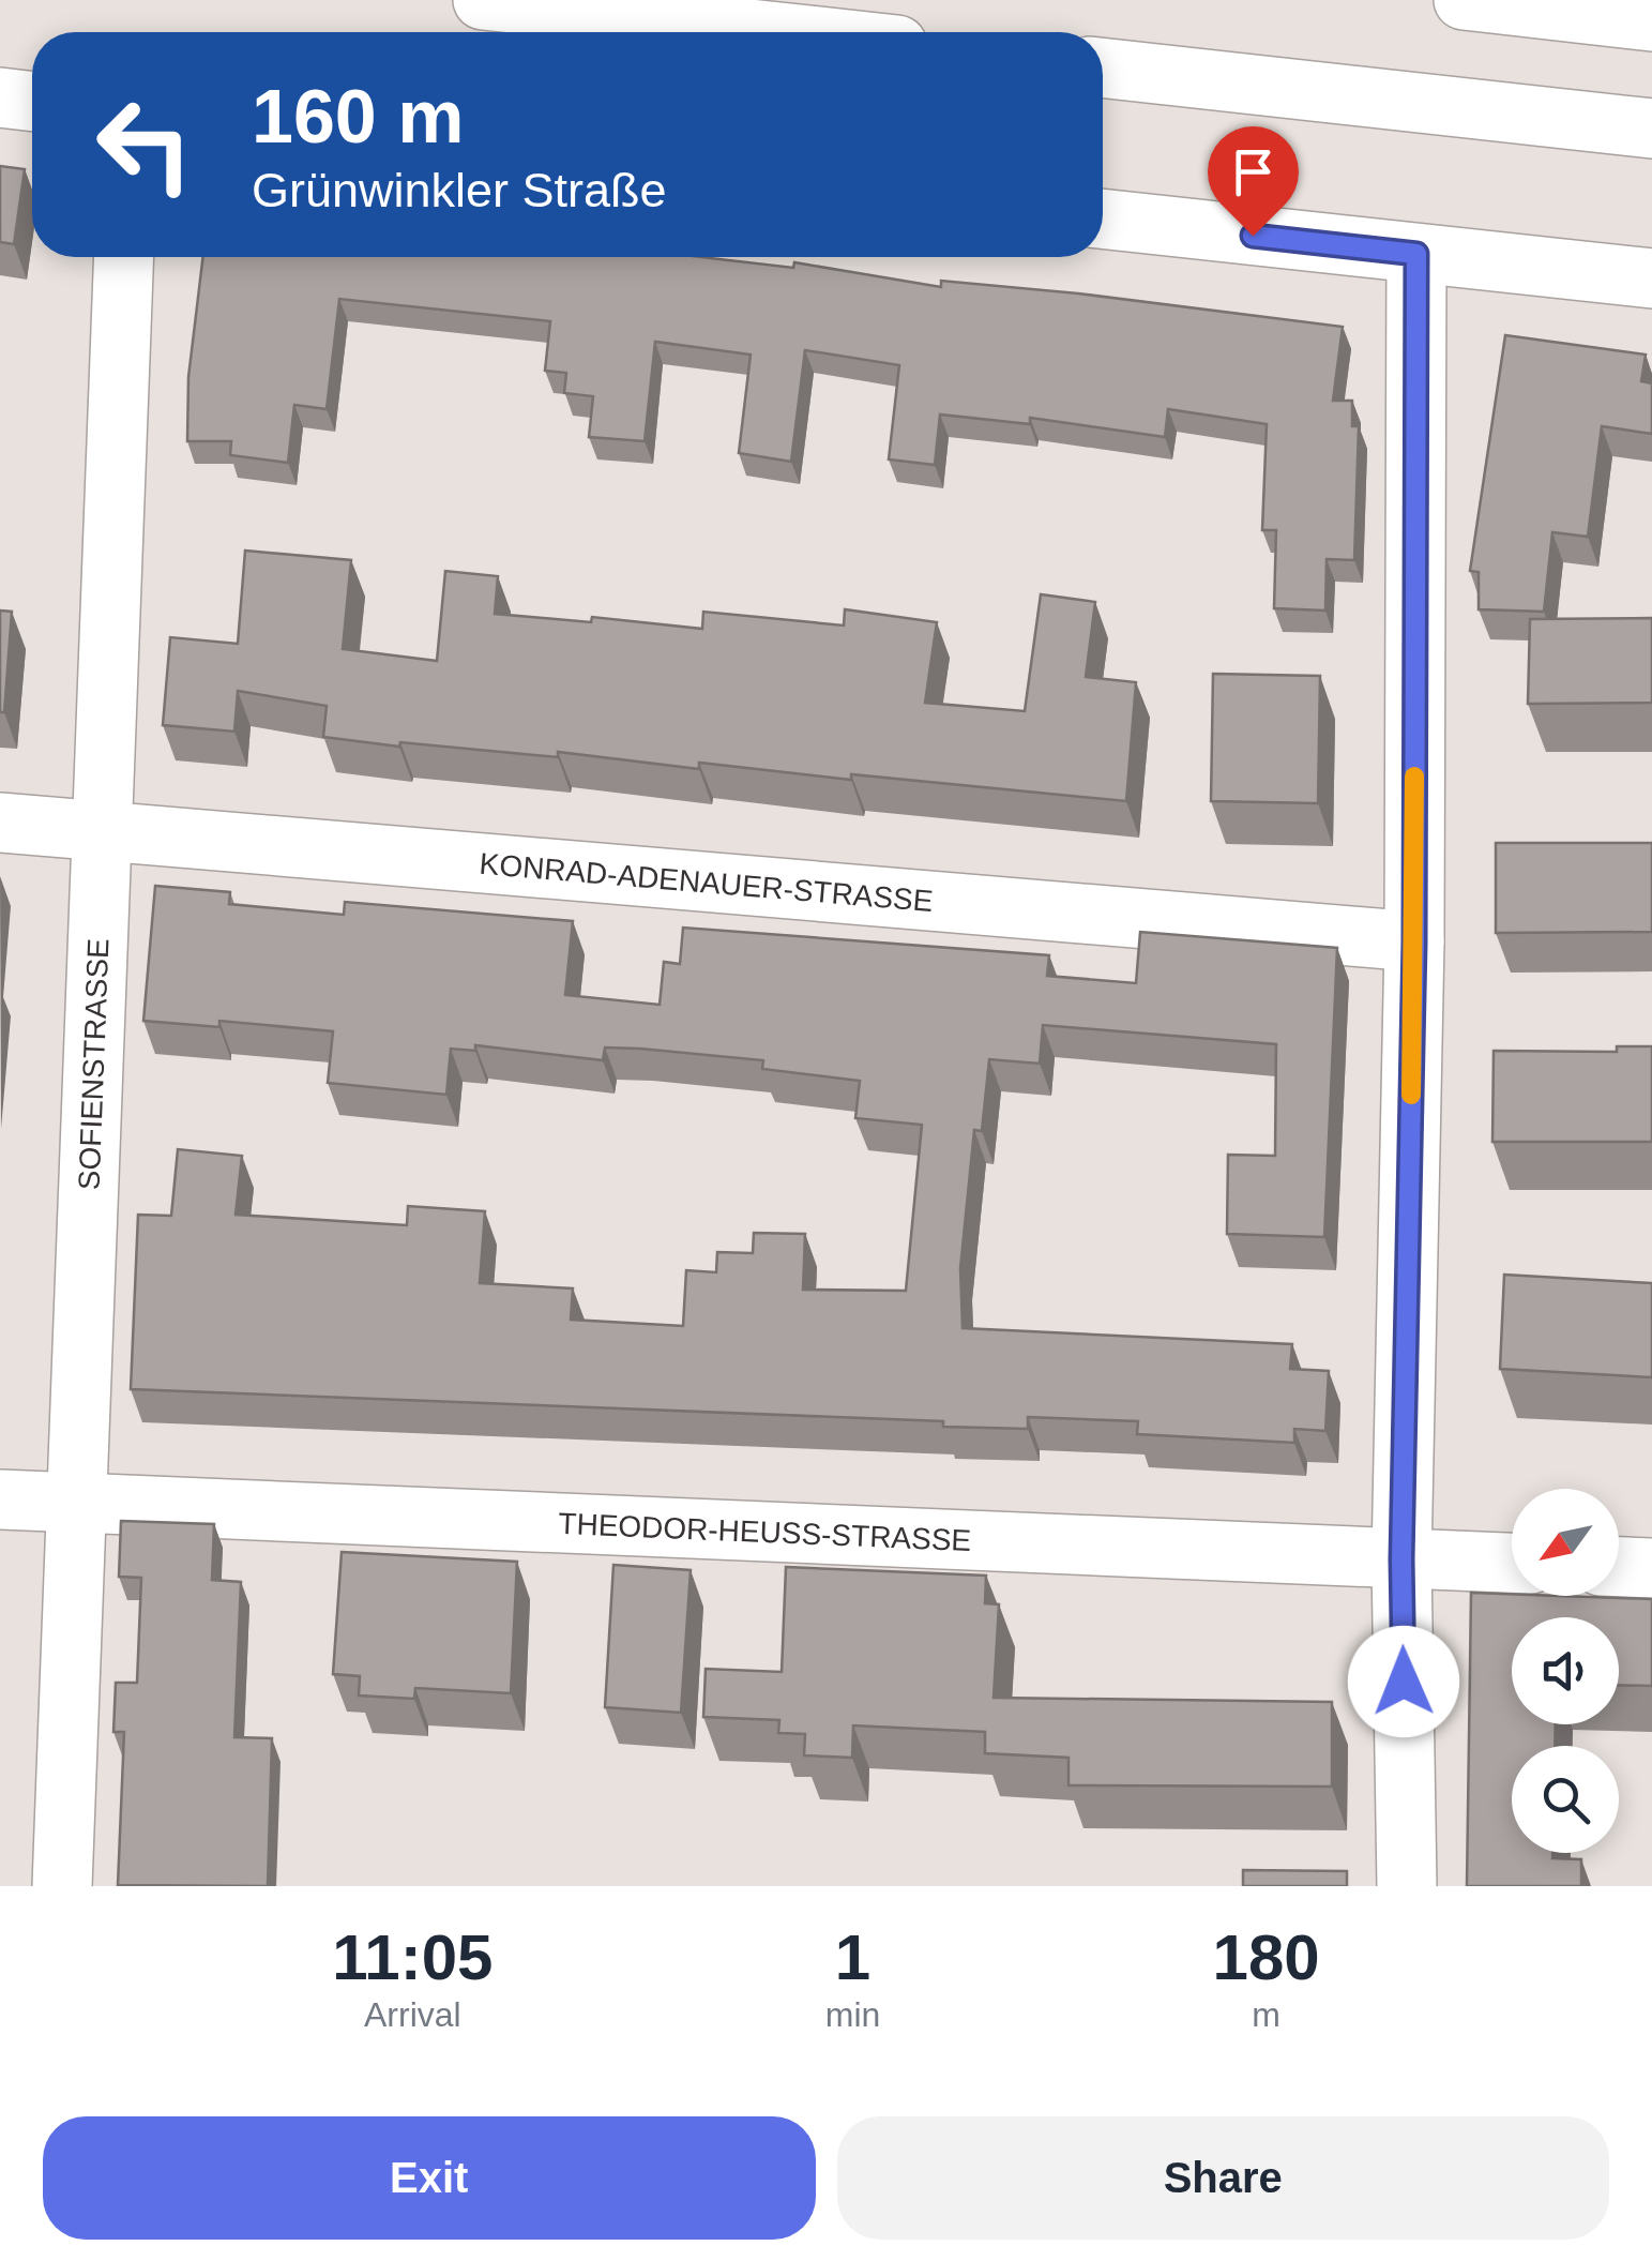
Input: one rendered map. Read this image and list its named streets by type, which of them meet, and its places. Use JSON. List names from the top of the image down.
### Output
{
  "streets": {
    "street": ["KONRAD-ADENAUER-STRASSE", "SOFIENSTRASSE", "THEODOR-HEUSS-STRASSE"]
  },
  "crossings": [
    ["KONRAD-ADENAUER-STRASSE", "SOFIENSTRASSE"],
    ["SOFIENSTRASSE", "THEODOR-HEUSS-STRASSE"]
  ],
  "north": "bottom left",
  "page": {
    "turn": ["160 m", "Grünwinkler Straße"],
    "eta": [
      "11:05",
      "Arrival",
      "1",
      "min",
      "180",
      "m"
    ],
    "buttons": ["Exit", "Share"]
  }
}
